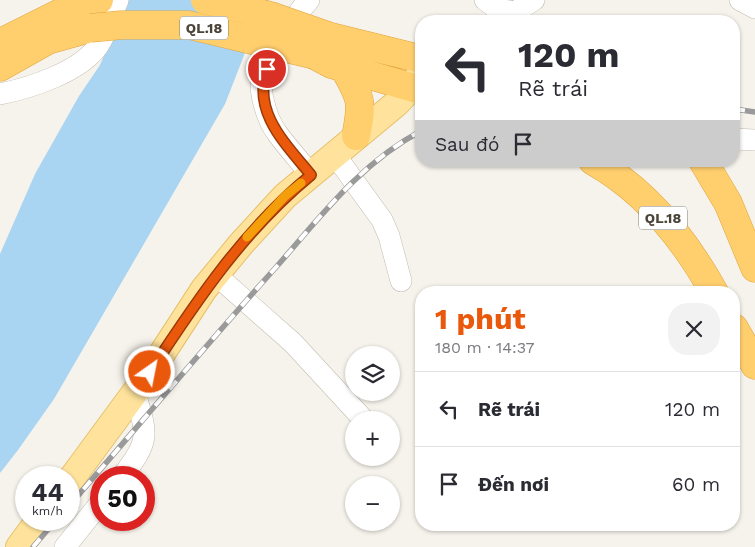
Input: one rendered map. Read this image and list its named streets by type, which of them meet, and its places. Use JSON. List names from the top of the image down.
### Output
{
  "streets": {
    "highway": ["QL.18"]
  },
  "page": {
    "turn": ["120 m", "Rẽ trái"],
    "then": "Sau đó",
    "heading": ["1 phút", "180 m · 14:37"],
    "map_buttons": ["+", "−"],
    "list": [
      {
        "name": "Rẽ trái",
        "value": "120 m"
      },
      {
        "name": "Đến nơi",
        "value": "60 m"
      }
    ],
    "speed": "44 km/h",
    "limit": "50"
  }
}
